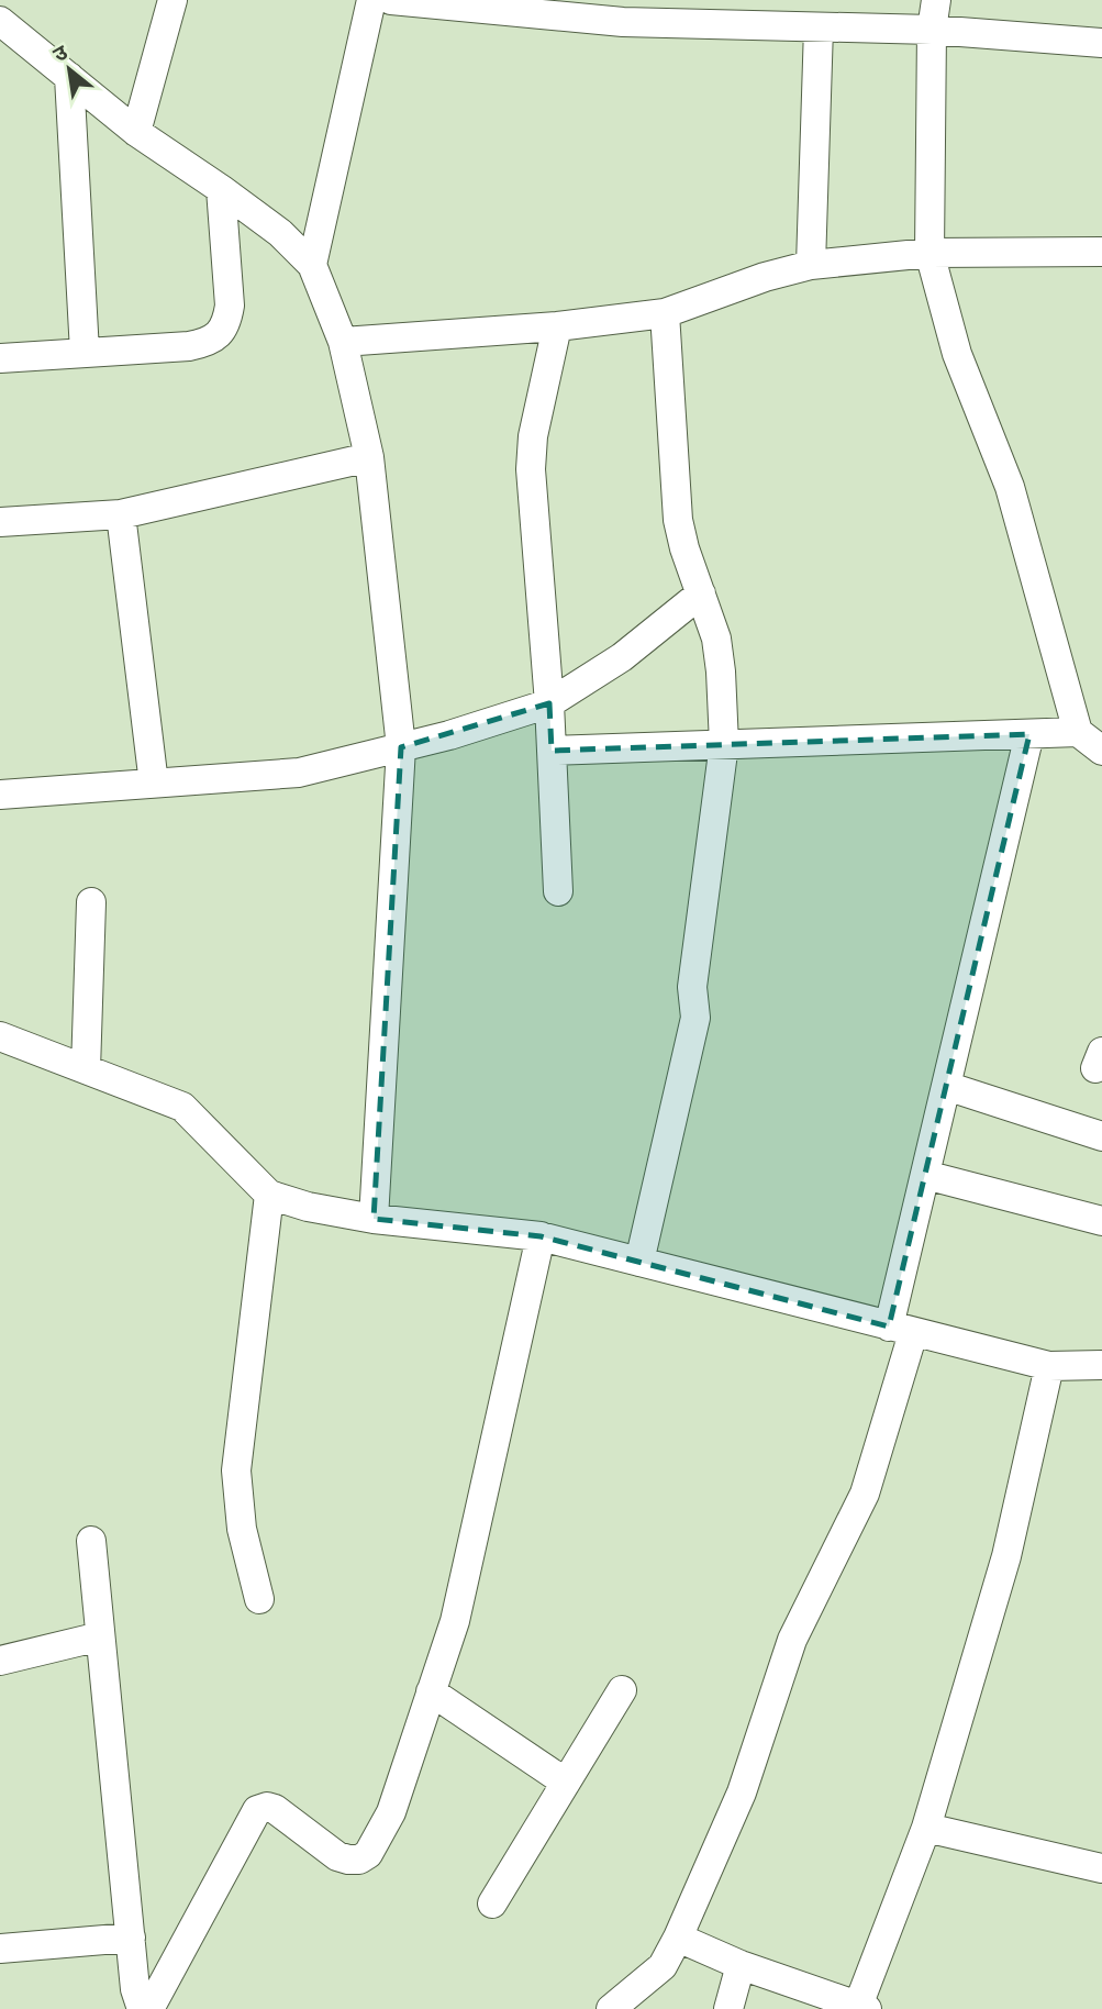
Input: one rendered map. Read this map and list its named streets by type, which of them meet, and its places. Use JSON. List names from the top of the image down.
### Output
{
  "north": "top left"
}
